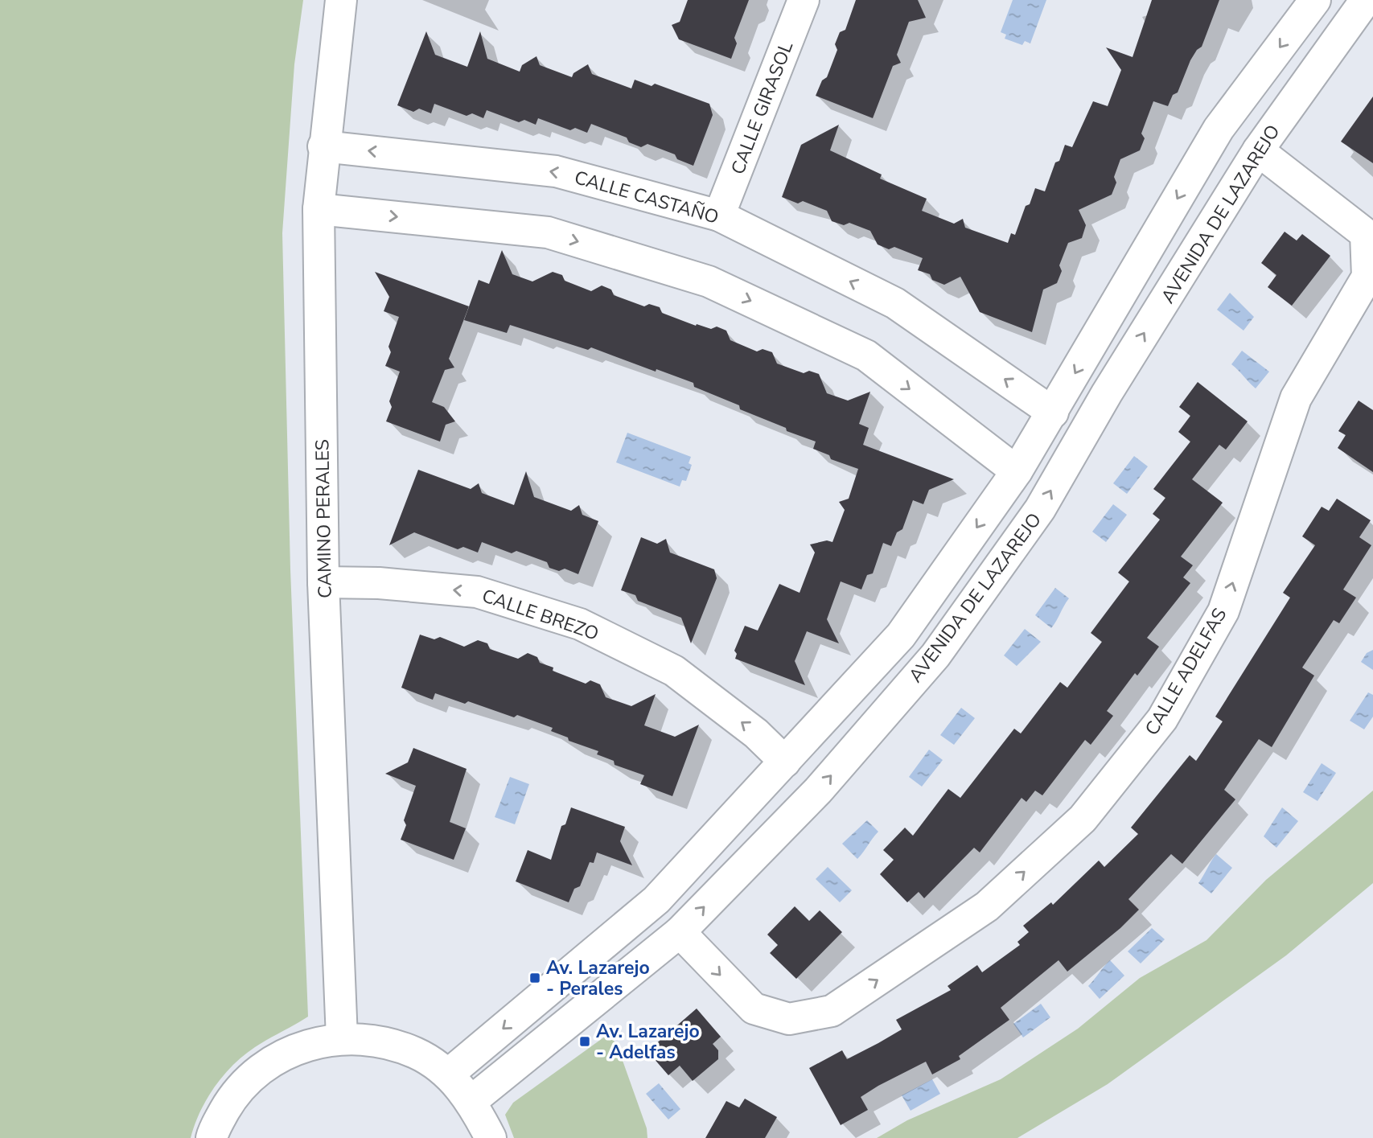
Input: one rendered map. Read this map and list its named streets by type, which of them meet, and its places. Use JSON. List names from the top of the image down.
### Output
{
  "streets": {
    "street": [
      "CALLE GIRASOL",
      "CALLE CASTAÑO",
      "AVENIDA DE LAZAREJO",
      "CAMINO PERALES",
      "CALLE BREZO",
      "CALLE ADELFAS"
    ]
  },
  "crossings": [
    ["CALLE GIRASOL", "CALLE CASTAÑO"],
    ["CALLE CASTAÑO", "AVENIDA DE LAZAREJO"],
    ["CALLE CASTAÑO", "CAMINO PERALES"],
    ["AVENIDA DE LAZAREJO", "CALLE BREZO"],
    ["AVENIDA DE LAZAREJO", "CALLE ADELFAS"],
    ["CAMINO PERALES", "CALLE BREZO"]
  ],
  "one_way": ["CALLE BREZO"],
  "places": {
    "transit": ["Av. Lazarejo - Perales", "Av. Lazarejo - Adelfas"]
  }
}
